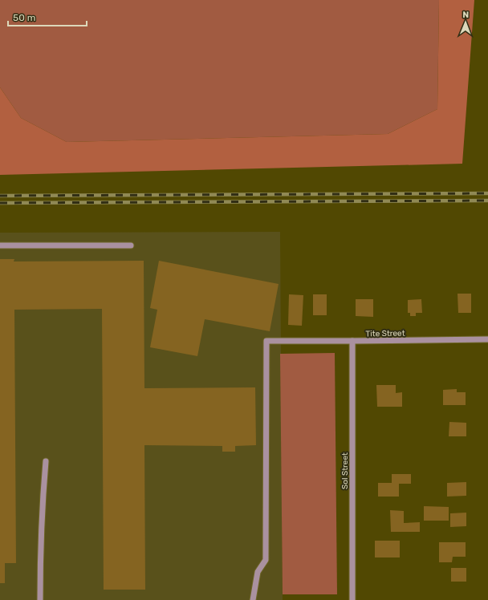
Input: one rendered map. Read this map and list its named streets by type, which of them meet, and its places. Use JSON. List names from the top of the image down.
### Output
{
  "streets": {
    "street": ["Tite Street", "Sol Street"]
  },
  "crossings": [
    ["Tite Street", "Sol Street"]
  ],
  "scale_bar": "50 m",
  "north": "top"
}
